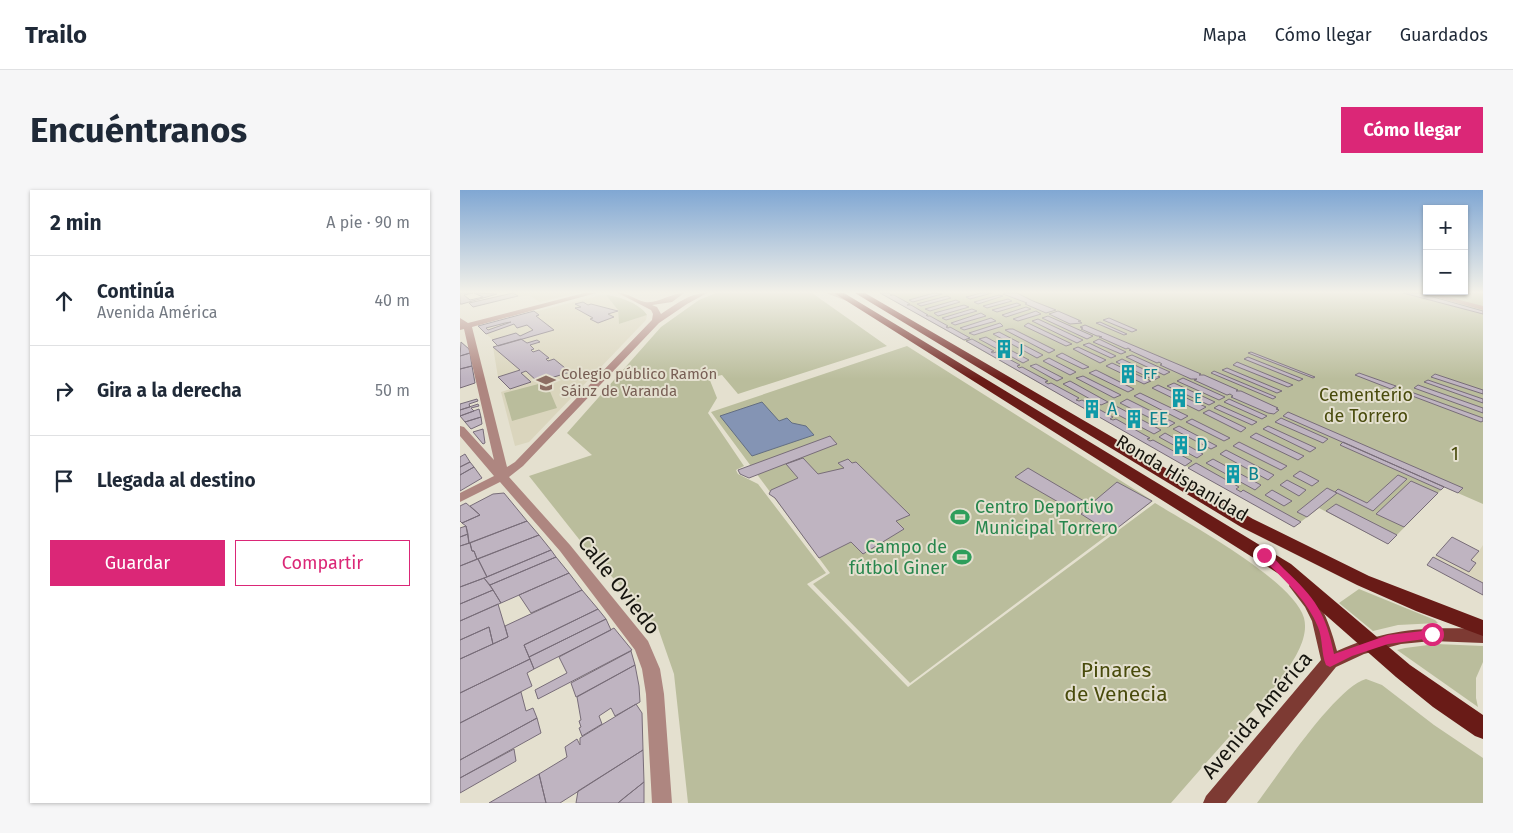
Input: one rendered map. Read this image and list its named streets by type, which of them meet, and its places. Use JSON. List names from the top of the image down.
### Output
{
  "streets": {
    "highway": ["Ronda Hispanidad"],
    "main road": ["Avenida América"],
    "street": ["Calle Oviedo"]
  },
  "crossings": [
    ["Ronda Hispanidad", "Avenida América"]
  ],
  "parks": ["Cementerio de Torrero", "1", "Pinares de Venecia"],
  "places": {
    "building": [
      "J",
      "FF",
      "E",
      "A",
      "EE",
      "D",
      "B"
    ],
    "school or university": ["Colegio público Ramón Sáinz de Varanda"],
    "sports": ["Centro Deportivo Municipal Torrero", "Campo de fútbol Giner"]
  },
  "page": {
    "header": "Trailo",
    "nav": ["Mapa", "Cómo llegar", "Guardados"],
    "buttons": [
      "Cómo llegar",
      ["Guardar", "Compartir"]
    ],
    "title": "Encuéntranos",
    "heading": ["2 min", "A pie · 90 m"],
    "map_buttons": ["+", "−"],
    "list": [
      ["Continúa", "Avenida América", "40 m"],
      ["Gira a la derecha", "50 m"],
      "Llegada al destino"
    ]
  }
}
